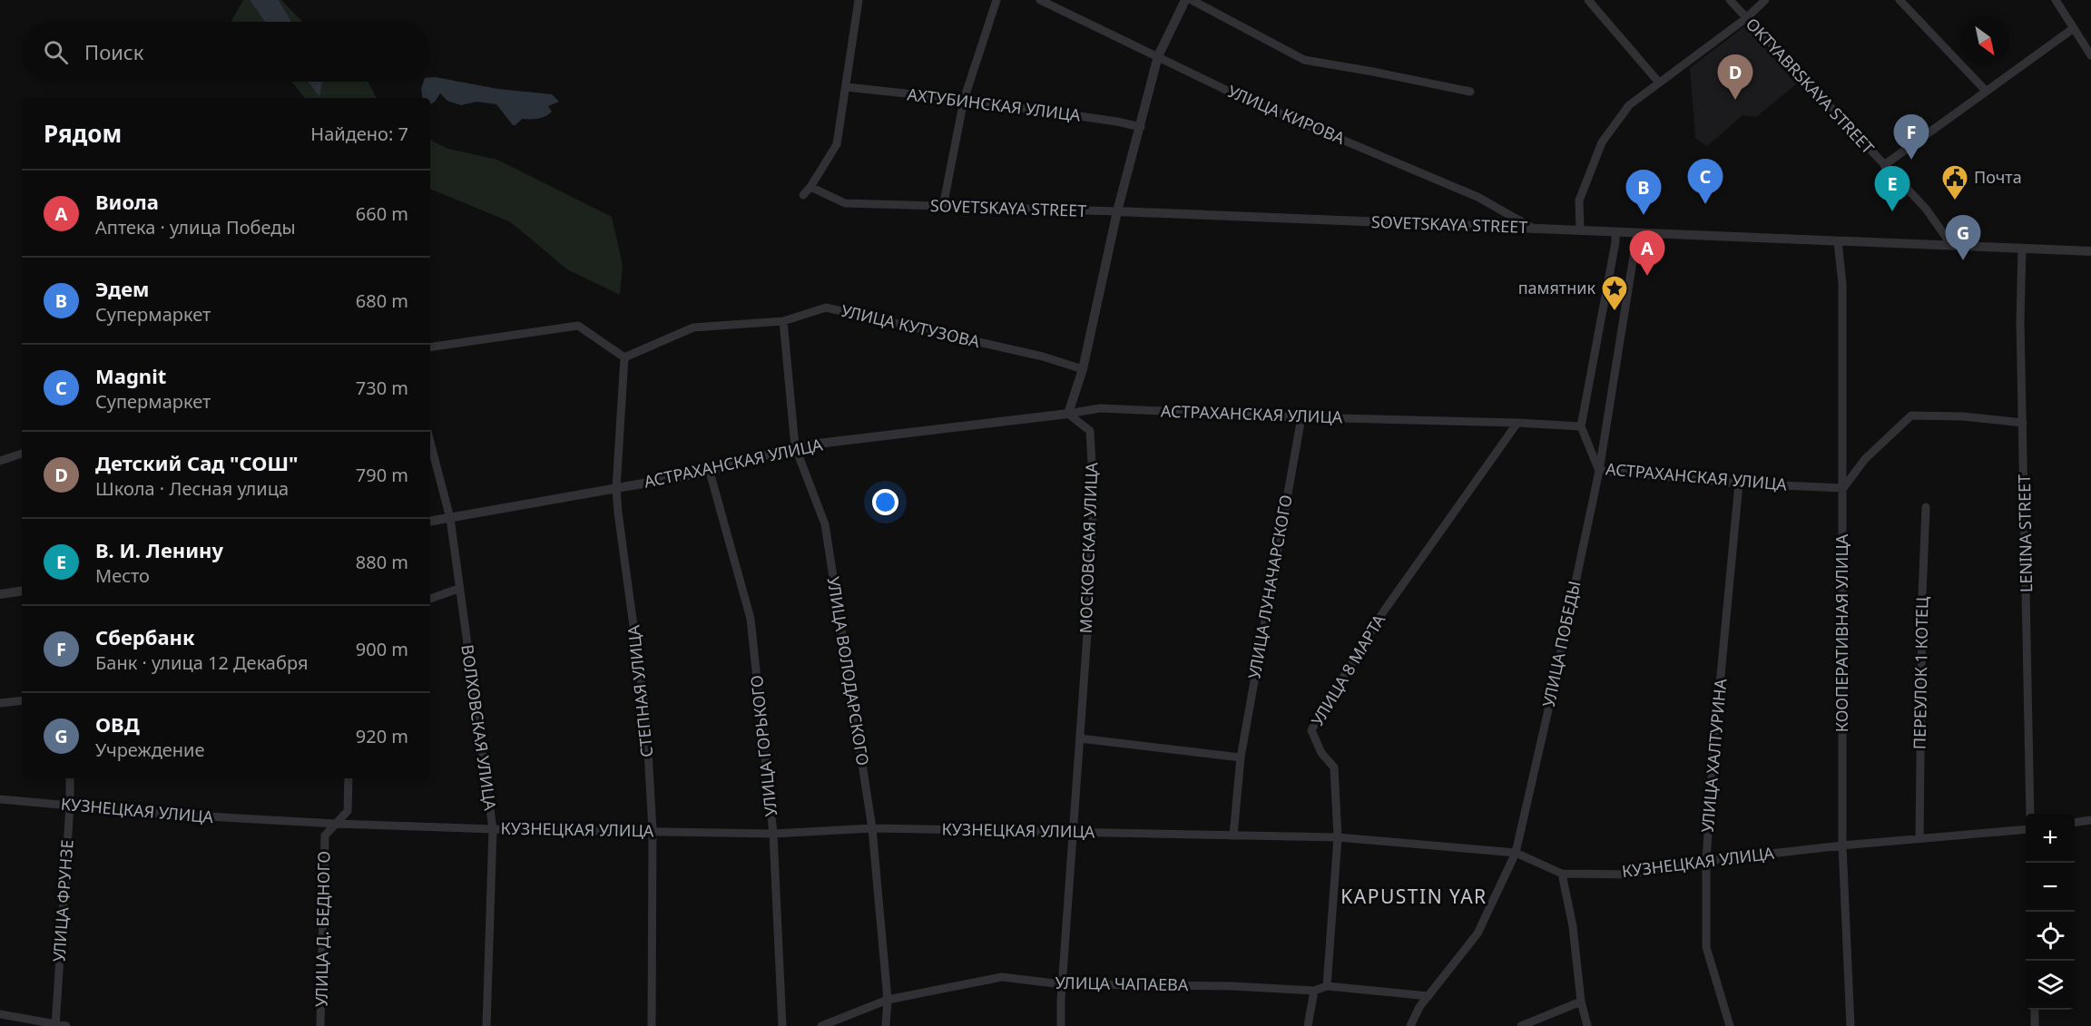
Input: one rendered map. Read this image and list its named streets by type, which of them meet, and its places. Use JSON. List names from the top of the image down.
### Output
{
  "streets": {
    "street": [
      "OKTYABRSKAYA STREET",
      "АХТУБИНСКАЯ УЛИЦА",
      "УЛИЦА КИРОВА",
      "SOVETSKAYA STREET",
      "УЛИЦА КУТУЗОВА",
      "АСТРАХАНСКАЯ УЛИЦА",
      "LENINA STREET",
      "МОСКОВСКАЯ УЛИЦА",
      "УЛИЦА ЛУНАЧАРСКОГО",
      "КООПЕРАТИВНАЯ УЛИЦА",
      "УЛИЦА ПОБЕДЫ",
      "УЛИЦА 8 МАРТА",
      "УЛИЦА ВОЛОДАРСКОГО",
      "ПЕРЕУЛОК 1 КОТЕЦ",
      "СТЕПНАЯ УЛИЦА",
      "ВОЛХОВСКАЯ УЛИЦА",
      "УЛИЦА ГОРЬКОГО",
      "УЛИЦА ХАЛТУРИНА",
      "КУЗНЕЦКАЯ УЛИЦА",
      "УЛИЦА ФРУНЗЕ",
      "УЛИЦА Д. БЕДНОГО",
      "УЛИЦА ЧАПАЕВА"
    ]
  },
  "crossings": [
    ["OKTYABRSKAYA STREET", "SOVETSKAYA STREET"],
    ["УЛИЦА КИРОВА", "SOVETSKAYA STREET"],
    ["SOVETSKAYA STREET", "LENINA STREET"],
    ["SOVETSKAYA STREET", "КООПЕРАТИВНАЯ УЛИЦА"],
    ["SOVETSKAYA STREET", "УЛИЦА ПОБЕДЫ"],
    ["УЛИЦА КУТУЗОВА", "УЛИЦА ВОЛОДАРСКОГО"],
    ["УЛИЦА КУТУЗОВА", "СТЕПНАЯ УЛИЦА"],
    ["АСТРАХАНСКАЯ УЛИЦА", "МОСКОВСКАЯ УЛИЦА"],
    ["АСТРАХАНСКАЯ УЛИЦА", "УЛИЦА ЛУНАЧАРСКОГО"],
    ["АСТРАХАНСКАЯ УЛИЦА", "КООПЕРАТИВНАЯ УЛИЦА"],
    ["АСТРАХАНСКАЯ УЛИЦА", "УЛИЦА ПОБЕДЫ"],
    ["АСТРАХАНСКАЯ УЛИЦА", "УЛИЦА 8 МАРТА"],
    ["АСТРАХАНСКАЯ УЛИЦА", "УЛИЦА ВОЛОДАРСКОГО"],
    ["АСТРАХАНСКАЯ УЛИЦА", "СТЕПНАЯ УЛИЦА"],
    ["АСТРАХАНСКАЯ УЛИЦА", "ВОЛХОВСКАЯ УЛИЦА"],
    ["АСТРАХАНСКАЯ УЛИЦА", "УЛИЦА ГОРЬКОГО"],
    ["АСТРАХАНСКАЯ УЛИЦА", "УЛИЦА ХАЛТУРИНА"],
    ["МОСКОВСКАЯ УЛИЦА", "КУЗНЕЦКАЯ УЛИЦА"],
    ["МОСКОВСКАЯ УЛИЦА", "УЛИЦА ЧАПАЕВА"],
    ["УЛИЦА ЛУНАЧАРСКОГО", "КУЗНЕЦКАЯ УЛИЦА"],
    ["КООПЕРАТИВНАЯ УЛИЦА", "КУЗНЕЦКАЯ УЛИЦА"],
    ["УЛИЦА ПОБЕДЫ", "КУЗНЕЦКАЯ УЛИЦА"],
    ["УЛИЦА ПОБЕДЫ", "УЛИЦА ЧАПАЕВА"],
    ["УЛИЦА 8 МАРТА", "КУЗНЕЦКАЯ УЛИЦА"],
    ["УЛИЦА 8 МАРТА", "УЛИЦА ЧАПАЕВА"],
    ["УЛИЦА ВОЛОДАРСКОГО", "КУЗНЕЦКАЯ УЛИЦА"],
    ["УЛИЦА ВОЛОДАРСКОГО", "УЛИЦА ЧАПАЕВА"],
    ["ПЕРЕУЛОК 1 КОТЕЦ", "КУЗНЕЦКАЯ УЛИЦА"],
    ["СТЕПНАЯ УЛИЦА", "КУЗНЕЦКАЯ УЛИЦА"],
    ["ВОЛХОВСКАЯ УЛИЦА", "КУЗНЕЦКАЯ УЛИЦА"],
    ["УЛИЦА ГОРЬКОГО", "КУЗНЕЦКАЯ УЛИЦА"],
    ["УЛИЦА ХАЛТУРИНА", "КУЗНЕЦКАЯ УЛИЦА"],
    ["КУЗНЕЦКАЯ УЛИЦА", "УЛИЦА ФРУНЗЕ"],
    ["КУЗНЕЦКАЯ УЛИЦА", "УЛИЦА Д. БЕДНОГО"]
  ],
  "districts": ["KAPUSTIN YAR"],
  "places": {
    "public building": ["Почта"],
    "place": ["памятник"]
  },
  "north": "bottom right",
  "page": {
    "search": "Поиск",
    "pins": [
      "D",
      "F",
      "C",
      "E",
      "B",
      "G",
      "A"
    ],
    "heading": ["Рядом", "Найдено: 7"],
    "list": [
      {
        "mark": "A",
        "name": "Виола",
        "note": "Аптека · улица Победы",
        "value": "660 m"
      },
      {
        "mark": "B",
        "name": "Эдем",
        "note": "Супермаркет",
        "value": "680 m"
      },
      {
        "mark": "C",
        "name": "Magnit",
        "note": "Супермаркет",
        "value": "730 m"
      },
      {
        "mark": "D",
        "name": "Детский Сад \"СОШ\"",
        "note": "Школа · Лесная улица",
        "value": "790 m"
      },
      {
        "mark": "E",
        "name": "В. И. Ленину",
        "note": "Место",
        "value": "880 m"
      },
      {
        "mark": "F",
        "name": "Сбербанк",
        "note": "Банк · улица 12 Декабря",
        "value": "900 m"
      },
      {
        "mark": "G",
        "name": "ОВД",
        "note": "Учреждение",
        "value": "920 m"
      }
    ],
    "map_buttons": ["+", "−"]
  }
}
